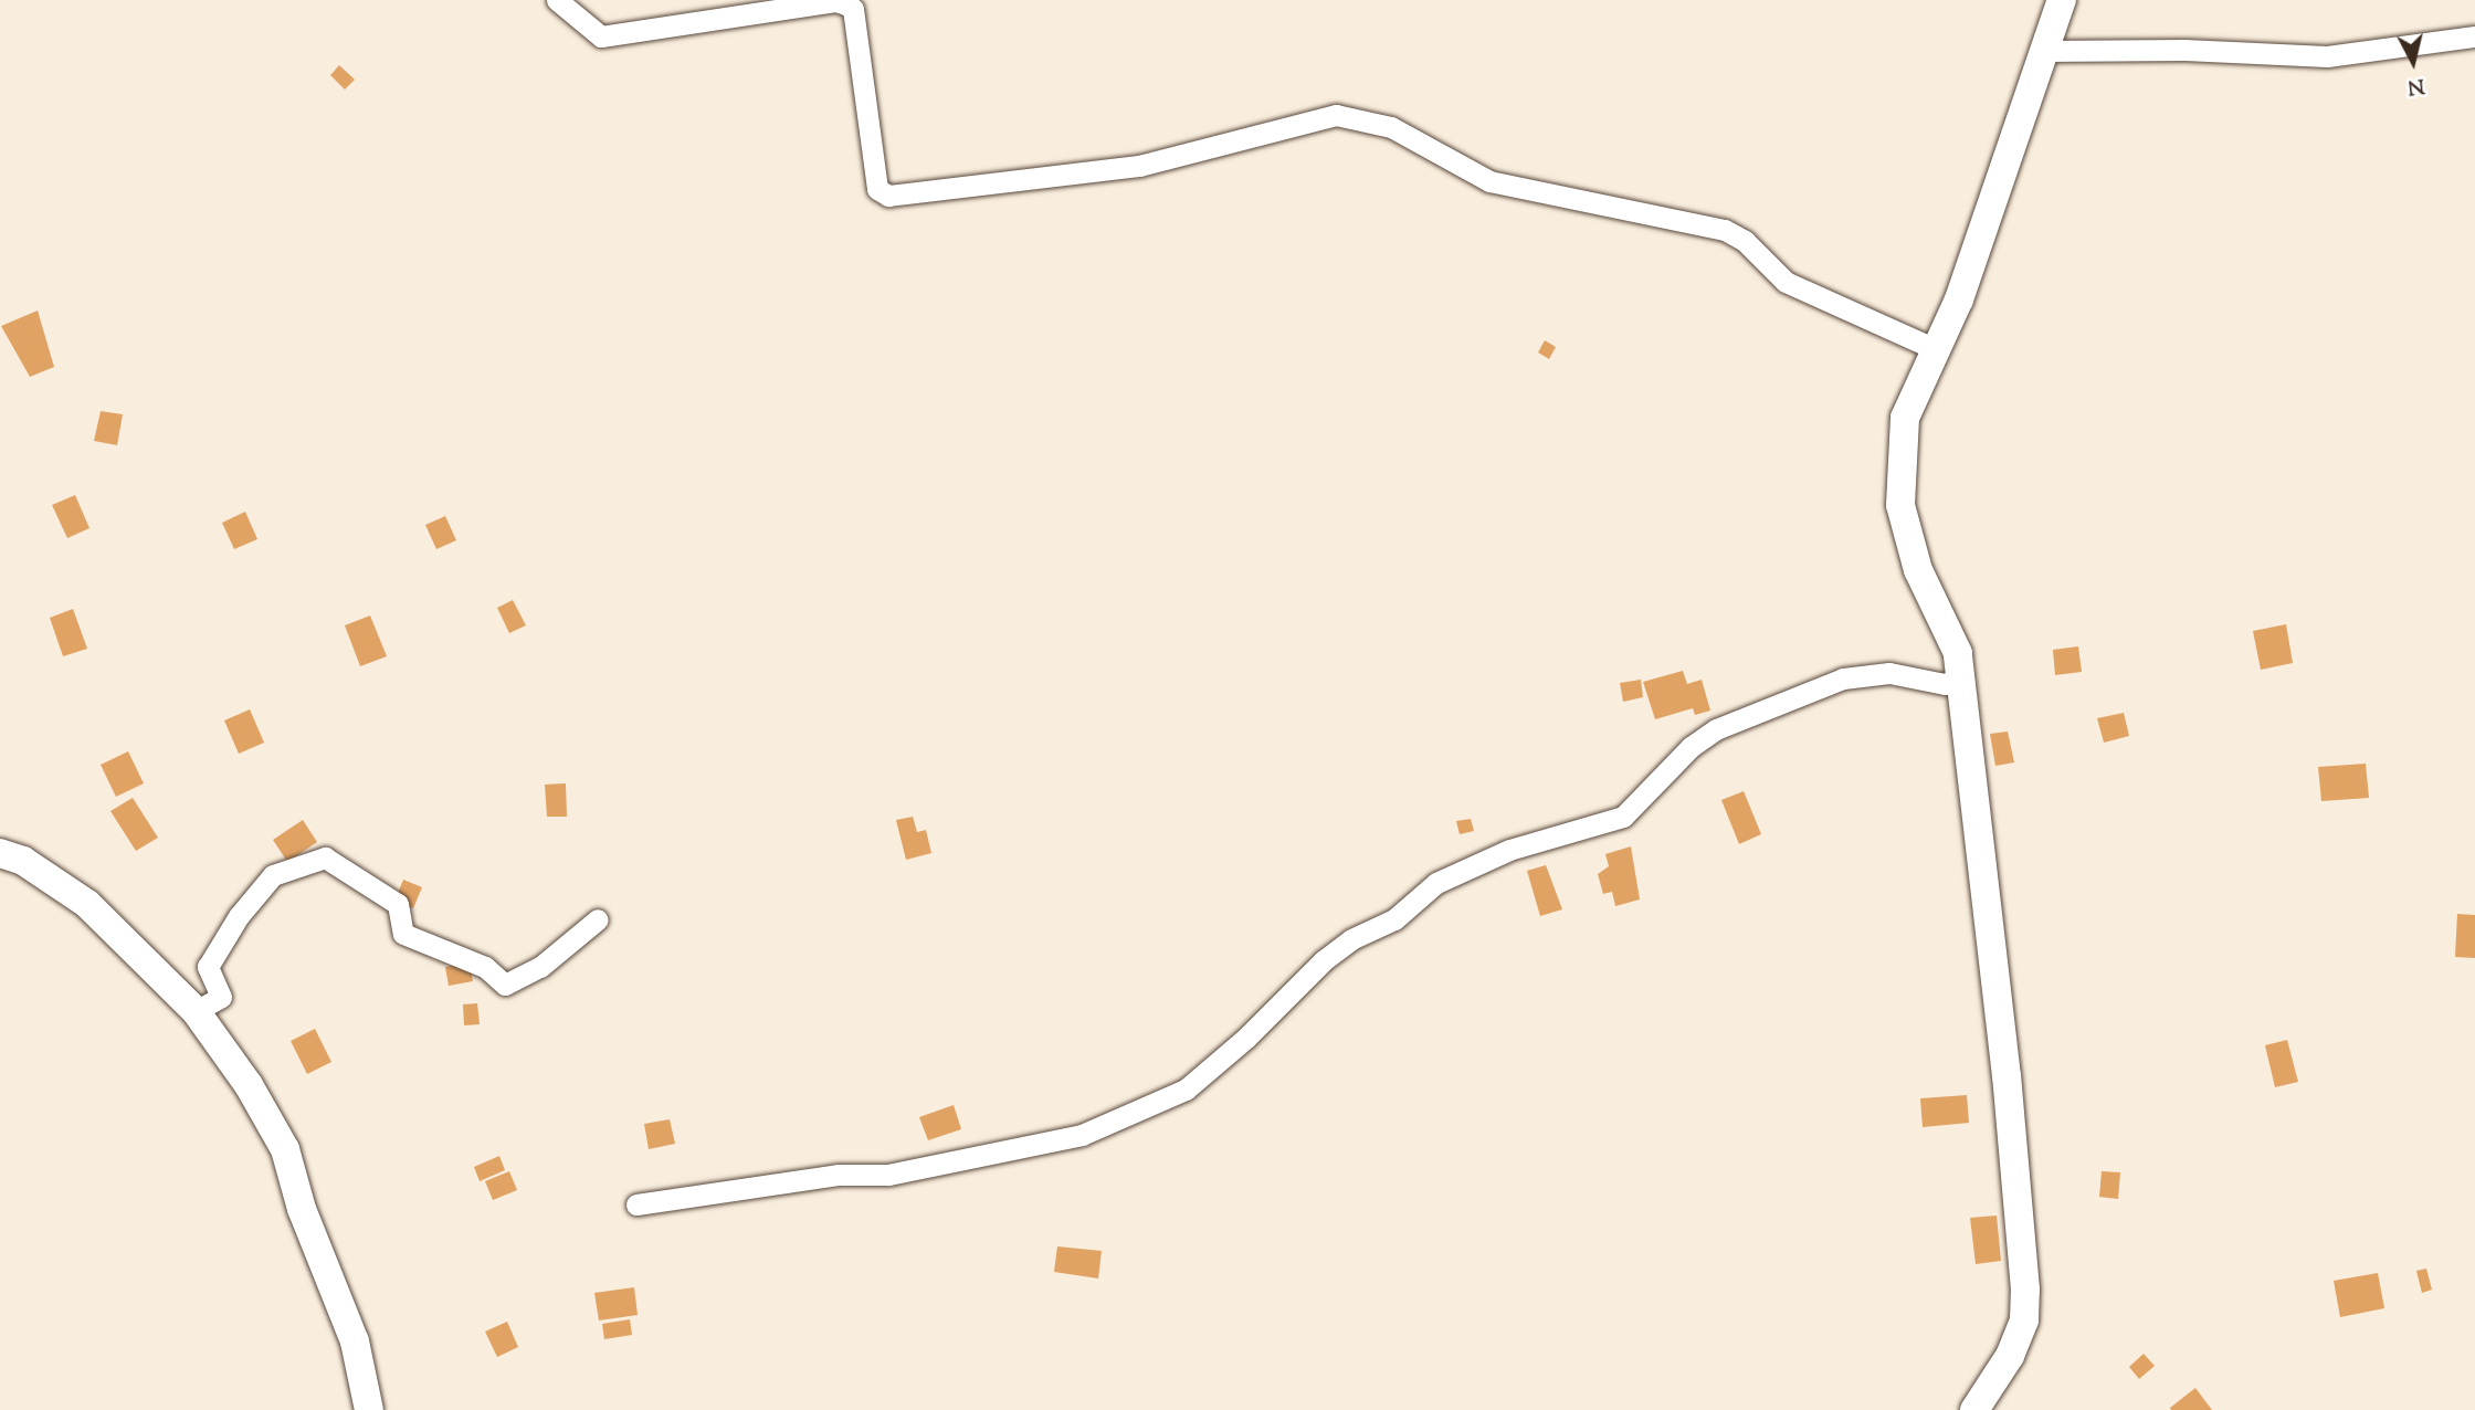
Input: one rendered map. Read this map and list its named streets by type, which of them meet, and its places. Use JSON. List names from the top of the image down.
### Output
{
  "north": "bottom"
}
